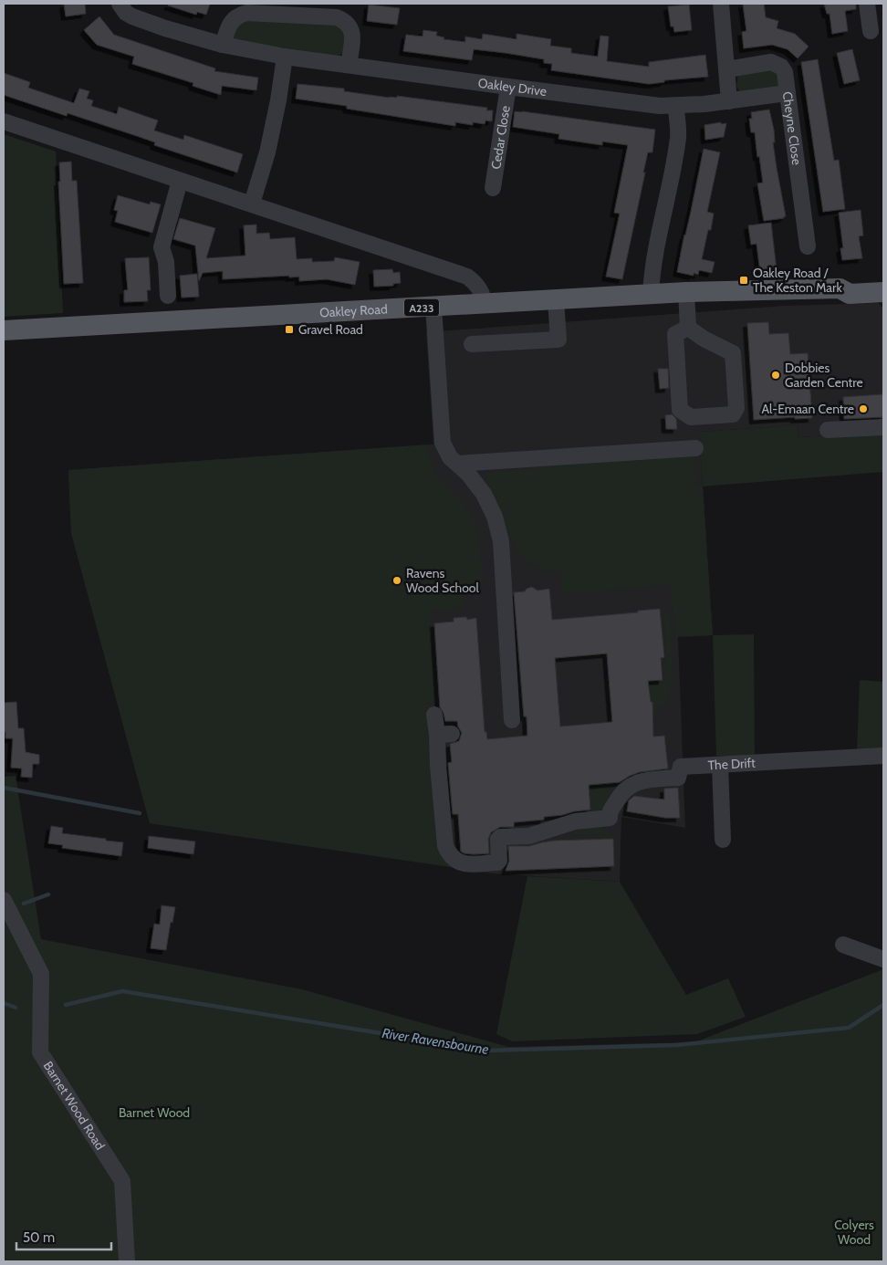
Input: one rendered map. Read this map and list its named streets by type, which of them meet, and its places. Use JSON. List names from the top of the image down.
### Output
{
  "streets": {
    "main road": ["A233", "Oakley Road"],
    "street": [
      "Oakley Drive",
      "Cheyne Close",
      "Cedar Close",
      "The Drift",
      "Barnet Wood Road"
    ]
  },
  "crossings": [
    ["Oakley Drive", "Cheyne Close"],
    ["Oakley Drive", "Cedar Close"]
  ],
  "water": ["River Ravensbourne"],
  "parks": ["Barnet Wood", "Colyers Wood"],
  "places": {
    "transit": ["Oakley Road / The Keston Mark", "Gravel Road"],
    "other": ["Dobbies Garden Centre", "Al-Emaan Centre", "Ravens Wood School"]
  },
  "scale_bar": "50 m"
}
